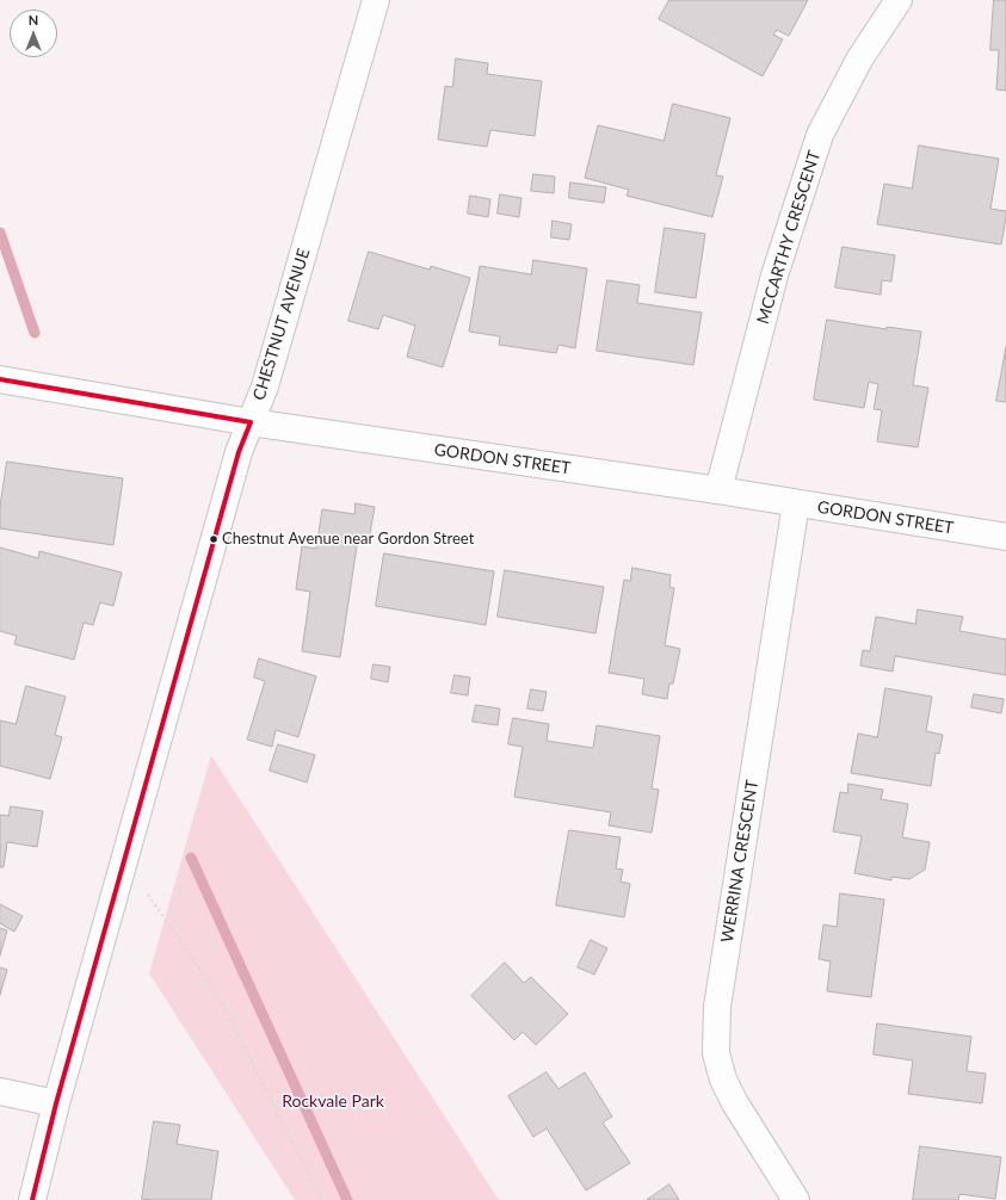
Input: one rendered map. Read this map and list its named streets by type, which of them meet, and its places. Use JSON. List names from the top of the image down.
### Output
{
  "streets": {
    "street": [
      "MCCARTHY CRESCENT",
      "CHESTNUT AVENUE",
      "GORDON STREET",
      "WERRINA CRESCENT"
    ]
  },
  "crossings": [
    ["MCCARTHY CRESCENT", "GORDON STREET"],
    ["CHESTNUT AVENUE", "GORDON STREET"],
    ["GORDON STREET", "WERRINA CRESCENT"]
  ],
  "parks": ["Rockvale Park"],
  "places": ["Chestnut Avenue near Gordon Street"],
  "north": "top"
}
